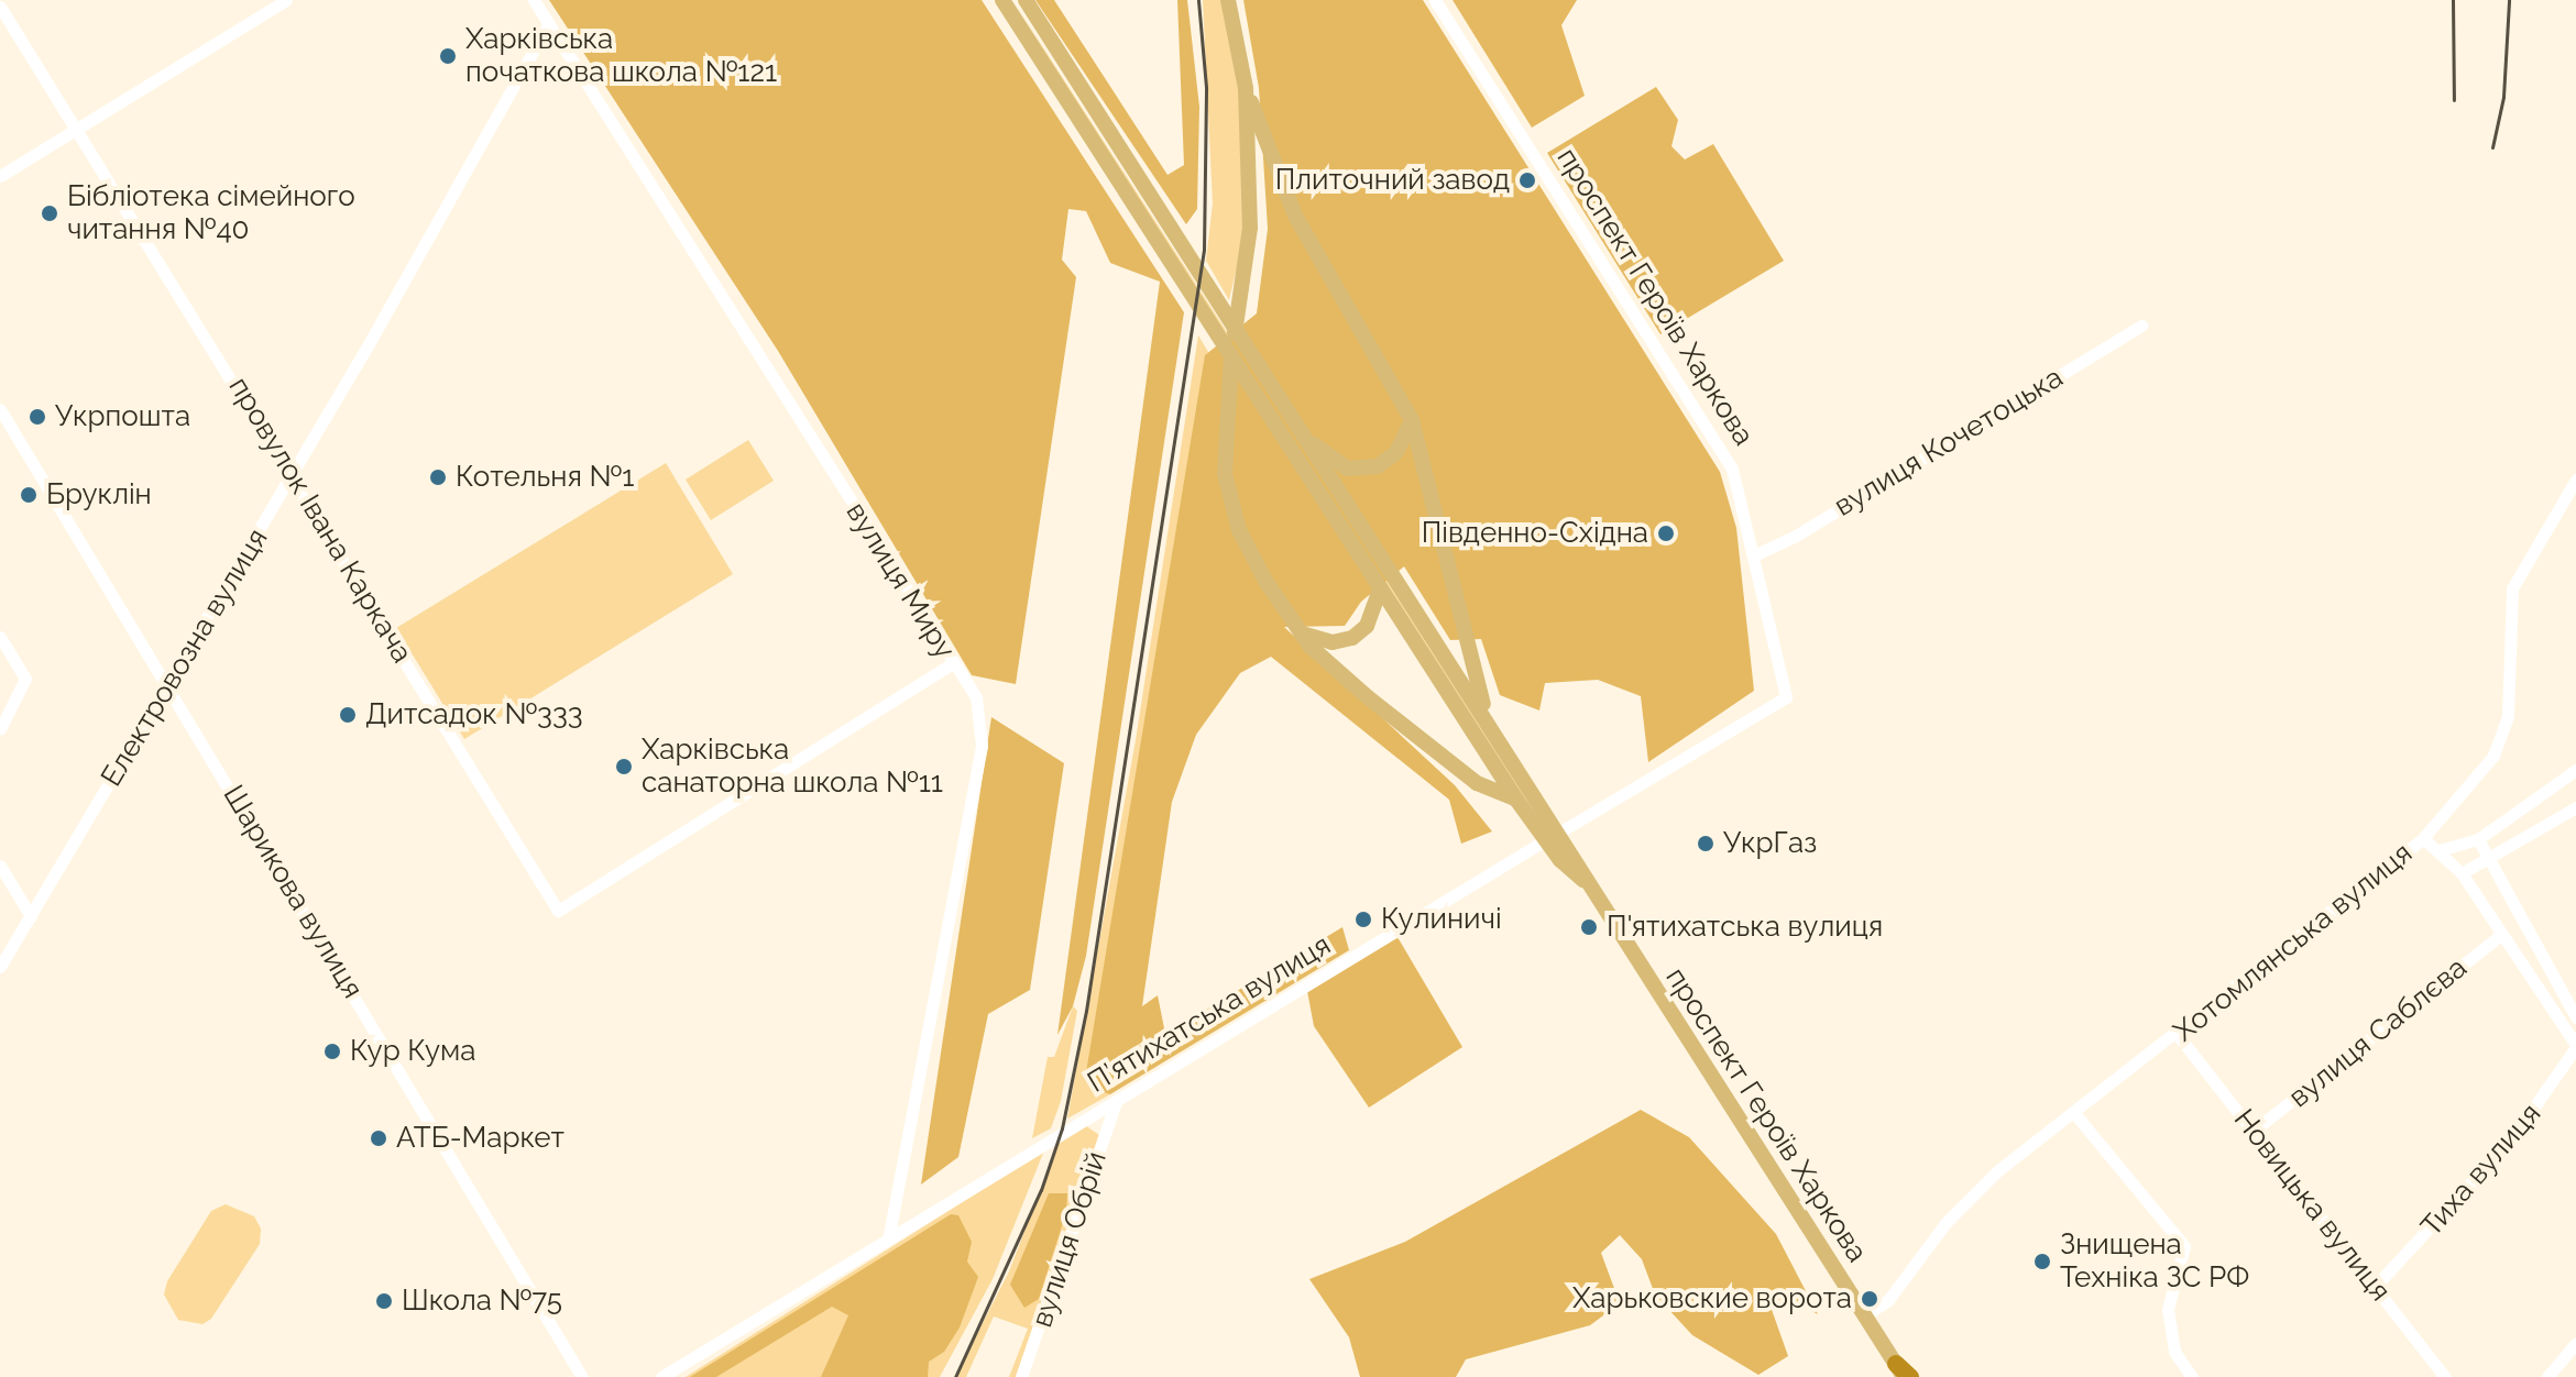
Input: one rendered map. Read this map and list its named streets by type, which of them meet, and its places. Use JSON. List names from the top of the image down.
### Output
{
  "streets": {
    "main road": ["проспект Героїв Харкова", "П’ятихатська вулиця"],
    "street": [
      "вулиця Кочетоцька",
      "провулок Івана Каркача",
      "вулиця Миру",
      "Електровозна вулиця",
      "Шарикова вулиця",
      "Хотомлянська вулиця",
      "вулиця Саблєва",
      "Тиха вулиця",
      "Новицька вулиця",
      "вулиця Обрій"
    ]
  },
  "crossings": [
    ["проспект Героїв Харкова", "вулиця Кочетоцька"],
    ["проспект Героїв Харкова", "Хотомлянська вулиця"],
    ["проспект Героїв Харкова", "П’ятихатська вулиця"],
    ["провулок Івана Каркача", "вулиця Миру"],
    ["провулок Івана Каркача", "Електровозна вулиця"],
    ["вулиця Миру", "Електровозна вулиця"],
    ["вулиця Миру", "П’ятихатська вулиця"],
    ["Електровозна вулиця", "Шарикова вулиця"],
    ["Хотомлянська вулиця", "Новицька вулиця"],
    ["П’ятихатська вулиця", "вулиця Обрій"],
    ["вулиця Саблєва", "Новицька вулиця"],
    ["Тиха вулиця", "Новицька вулиця"]
  ],
  "places": [
    "Харківська початкова школа №121",
    "Плиточний завод",
    "Бібліотека сімейного читання №40",
    "Укрпошта",
    "Котельня №1",
    "Бруклін",
    "Південно-Східна",
    "Дитсадок №333",
    "Харківська санаторна школа №11",
    "УкрГаз",
    "Кулиничі",
    "П'ятихатська вулиця",
    "Кур Кума",
    "АТБ-Маркет",
    "Знищена Техніка ЗС РФ",
    "Харьковские ворота",
    "Школа №75"
  ]
}
